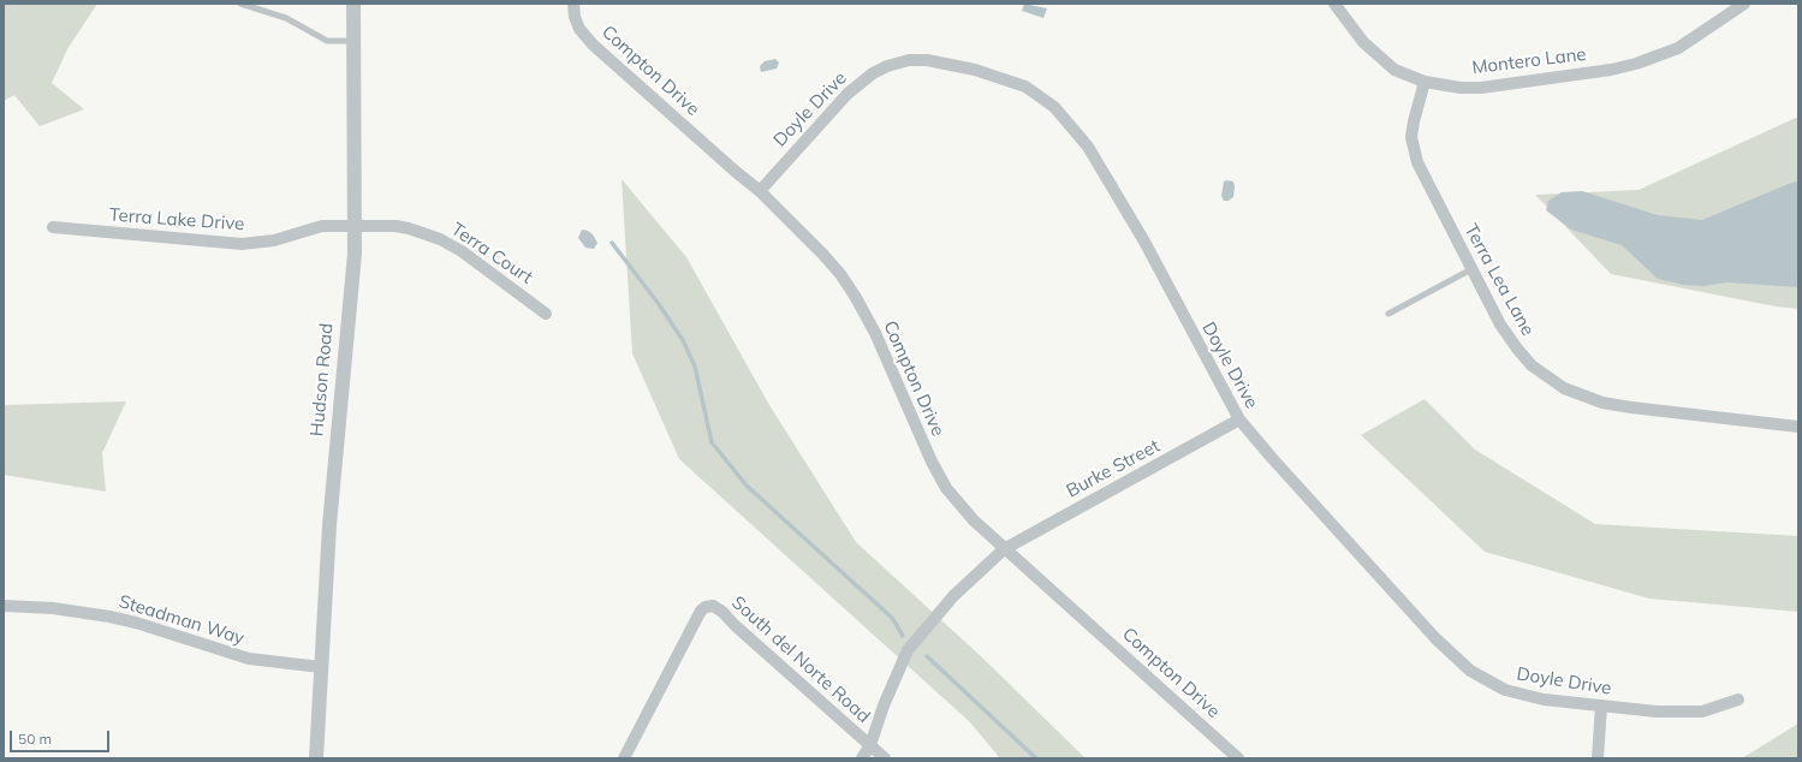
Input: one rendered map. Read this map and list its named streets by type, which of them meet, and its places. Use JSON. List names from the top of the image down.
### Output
{
  "streets": {
    "street": [
      "Montero Lane",
      "Compton Drive",
      "Doyle Drive",
      "Terra Lake Drive",
      "Terra Court",
      "Terra Lea Lane",
      "Hudson Road",
      "Burke Street",
      "Steadman Way",
      "South del Norte Road"
    ]
  },
  "crossings": [
    ["Montero Lane", "Terra Lea Lane"],
    ["Compton Drive", "Doyle Drive"],
    ["Compton Drive", "Burke Street"],
    ["Doyle Drive", "Burke Street"],
    ["Terra Lake Drive", "Terra Court"],
    ["Terra Lake Drive", "Hudson Road"],
    ["Terra Court", "Hudson Road"],
    ["Hudson Road", "Steadman Way"],
    ["Burke Street", "South del Norte Road"]
  ],
  "scale_bar": "50 m"
}
